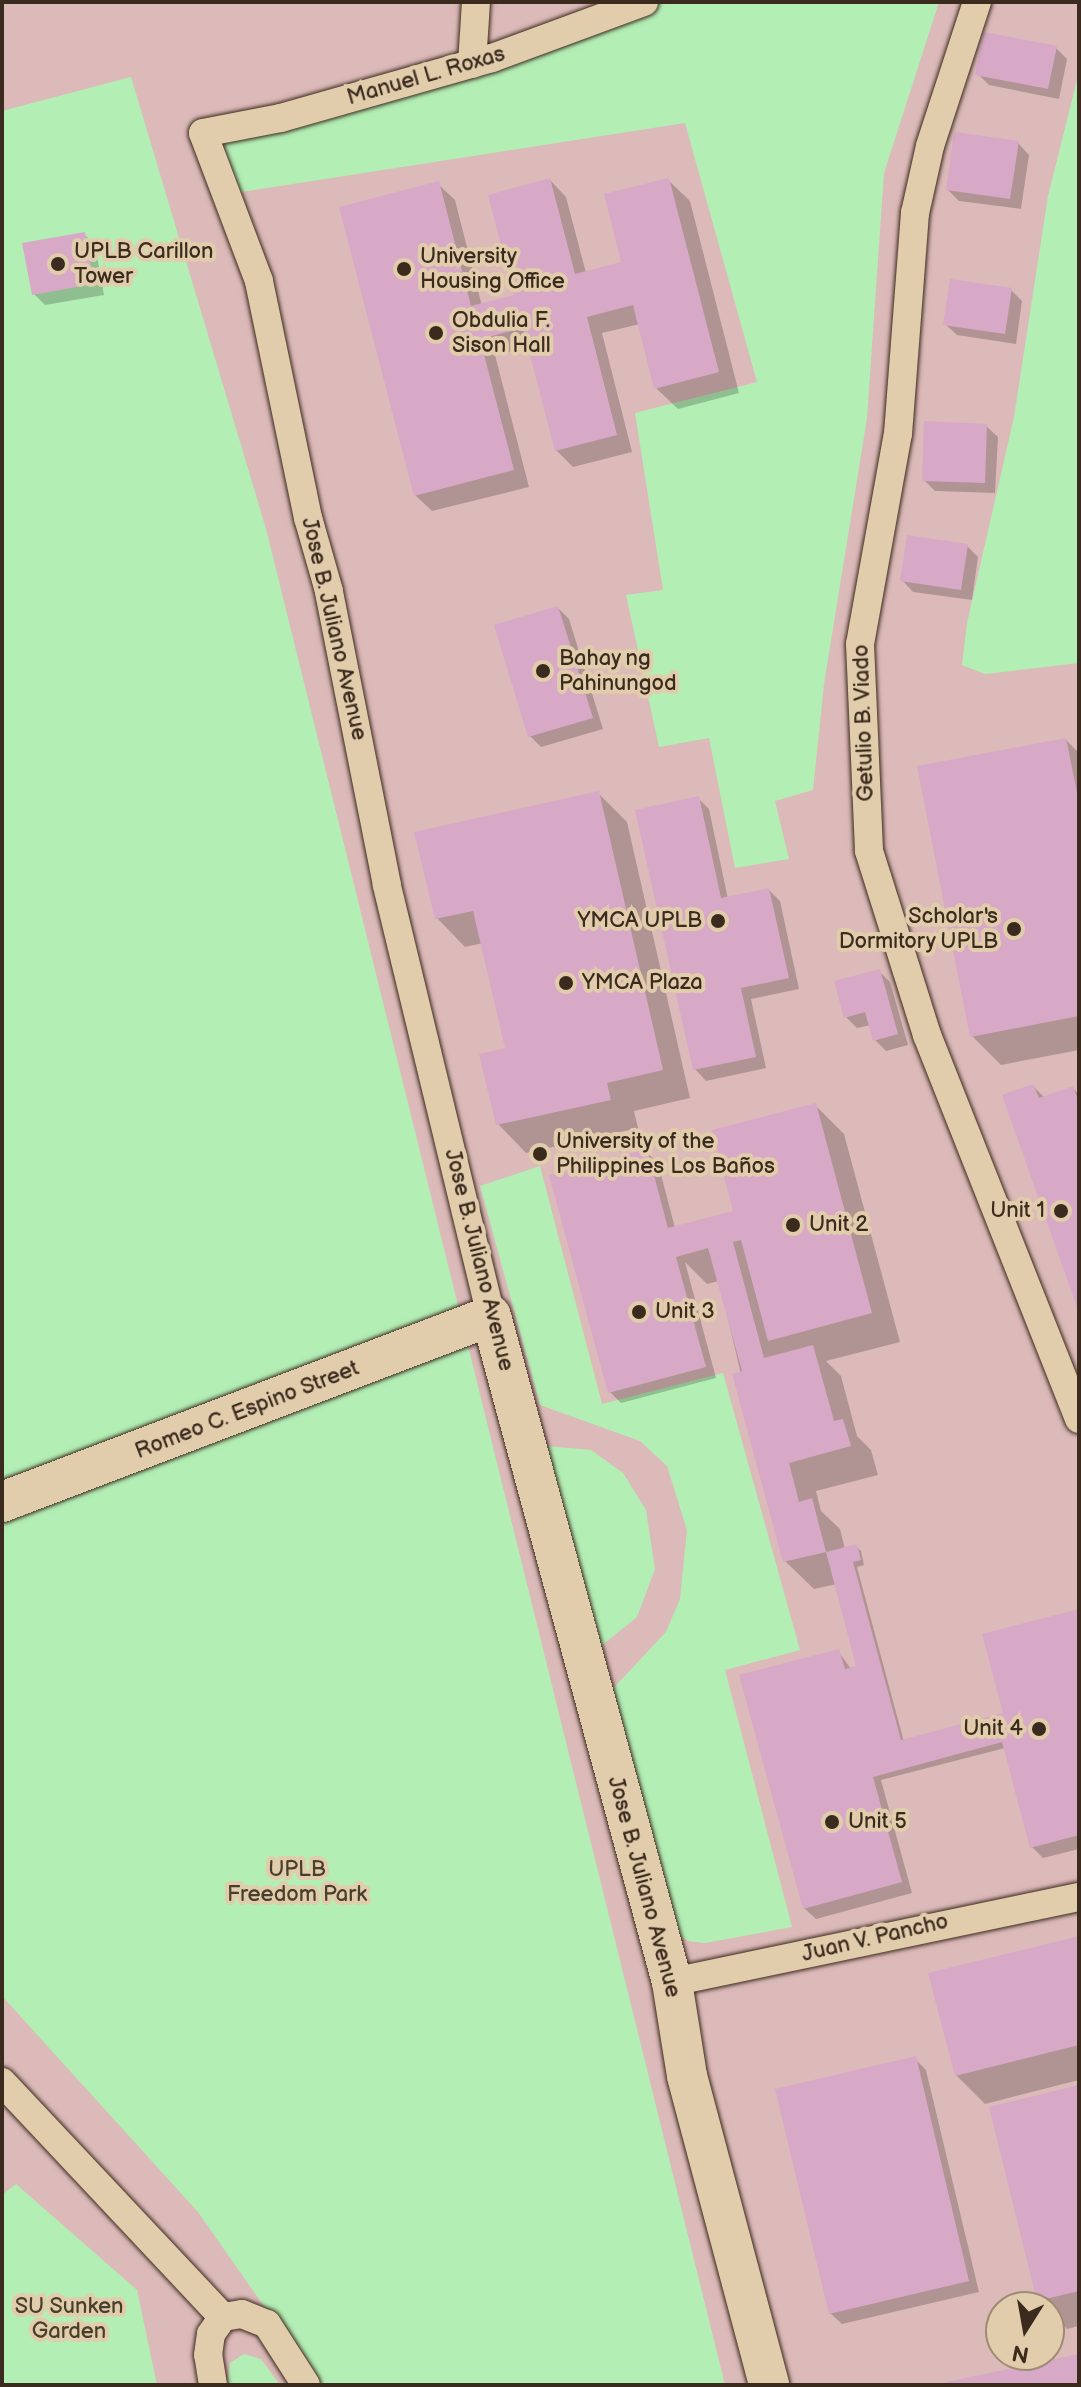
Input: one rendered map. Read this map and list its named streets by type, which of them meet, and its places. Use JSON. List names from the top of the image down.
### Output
{
  "streets": {
    "street": [
      "Manuel L. Roxas",
      "Jose B. Juliano Avenue",
      "Getulio B. Viado",
      "Romeo C. Espino Street",
      "Juan V. Pancho"
    ]
  },
  "crossings": [
    ["Manuel L. Roxas", "Jose B. Juliano Avenue"],
    ["Jose B. Juliano Avenue", "Romeo C. Espino Street"],
    ["Jose B. Juliano Avenue", "Juan V. Pancho"]
  ],
  "parks": ["UPLB Freedom Park", "SU Sunken Garden"],
  "places": [
    "UPLB Carillon Tower",
    "University Housing Office",
    "Obdulia F. Sison Hall",
    "Bahay ng Pahinungod",
    "YMCA UPLB",
    "Scholar's Dormitory UPLB",
    "YMCA Plaza",
    "University of the Philippines Los Baños",
    "Unit 1",
    "Unit 2",
    "Unit 3",
    "Unit 4",
    "Unit 5"
  ],
  "north": "bottom"
}
